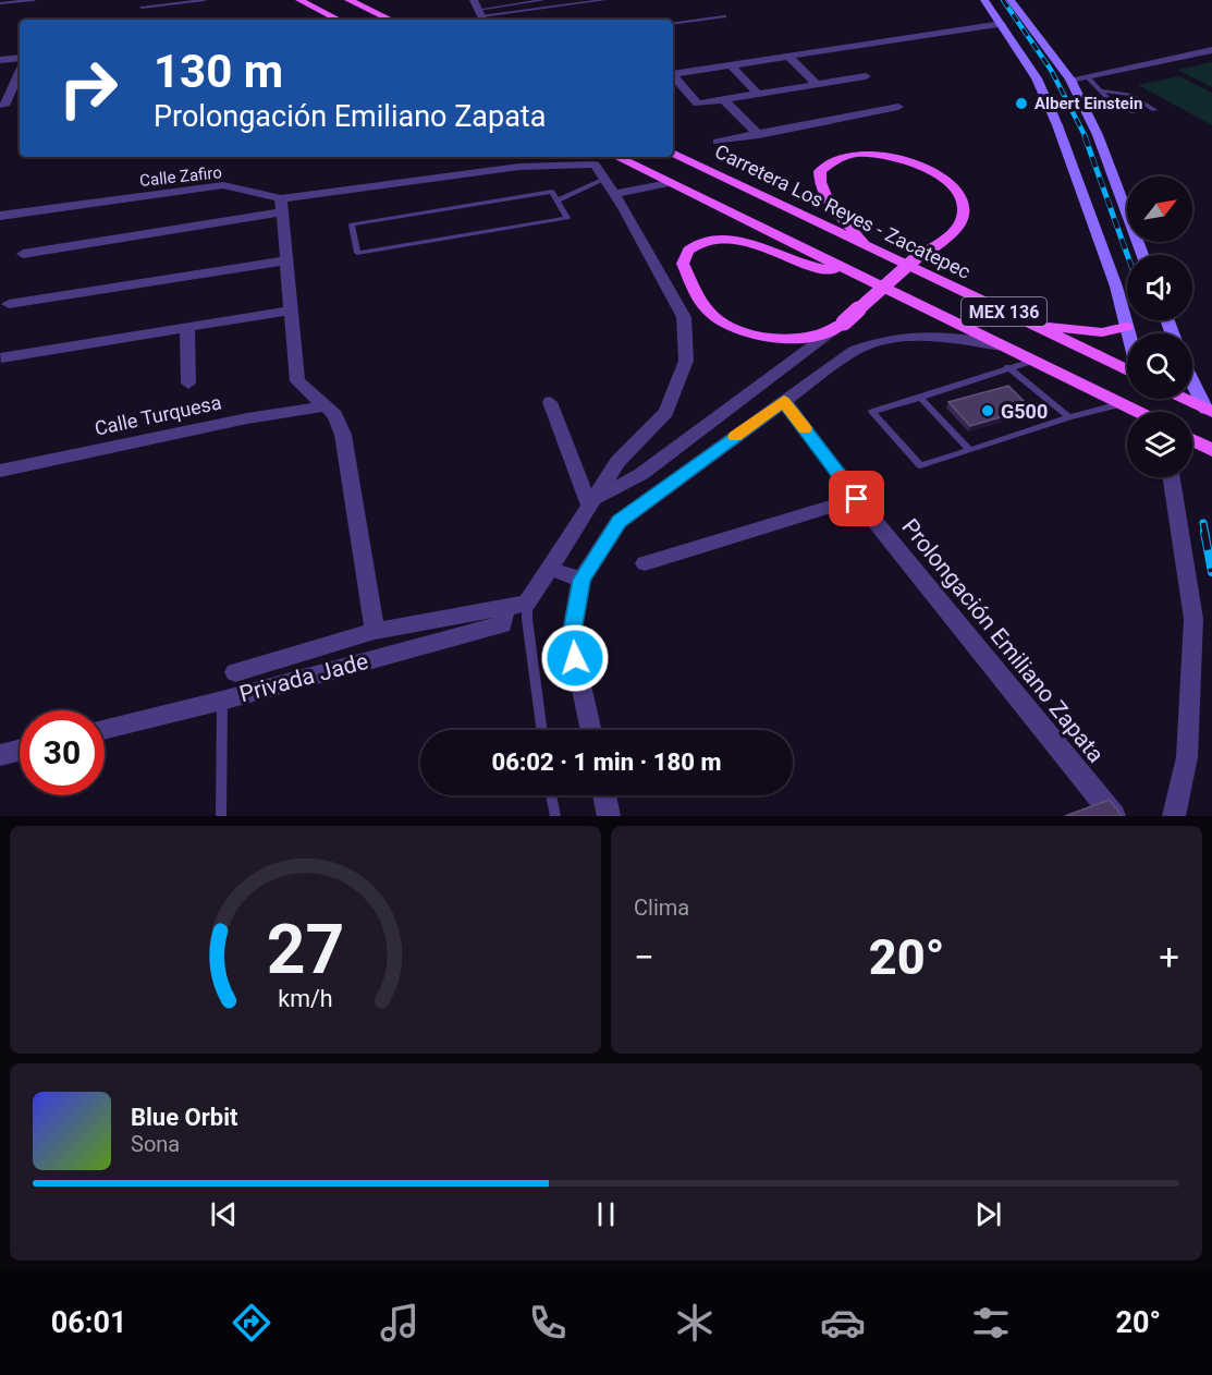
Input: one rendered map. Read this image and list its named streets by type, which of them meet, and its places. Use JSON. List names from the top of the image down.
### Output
{
  "streets": {
    "main road": ["Carretera Los Reyes - Zacatepec", "MEX 136"],
    "street": [
      "Calle Zafiro",
      "Calle Turquesa",
      "Prolongación Emiliano Zapata",
      "Privada Jade"
    ]
  },
  "places": ["Albert Einstein", "G500"],
  "north": "top right",
  "page": {
    "turn": ["130 m", "Prolongación Emiliano Zapata"],
    "limit": "30",
    "trip": "06:02 · 1 min · 180 m",
    "tile": "Clima",
    "heat": ["−", "20°", "+"],
    "song": ["Blue Orbit", "Sona"],
    "tabs": ["06:01", "20°"],
    "gauge": ["27", "km/h"]
  }
}
